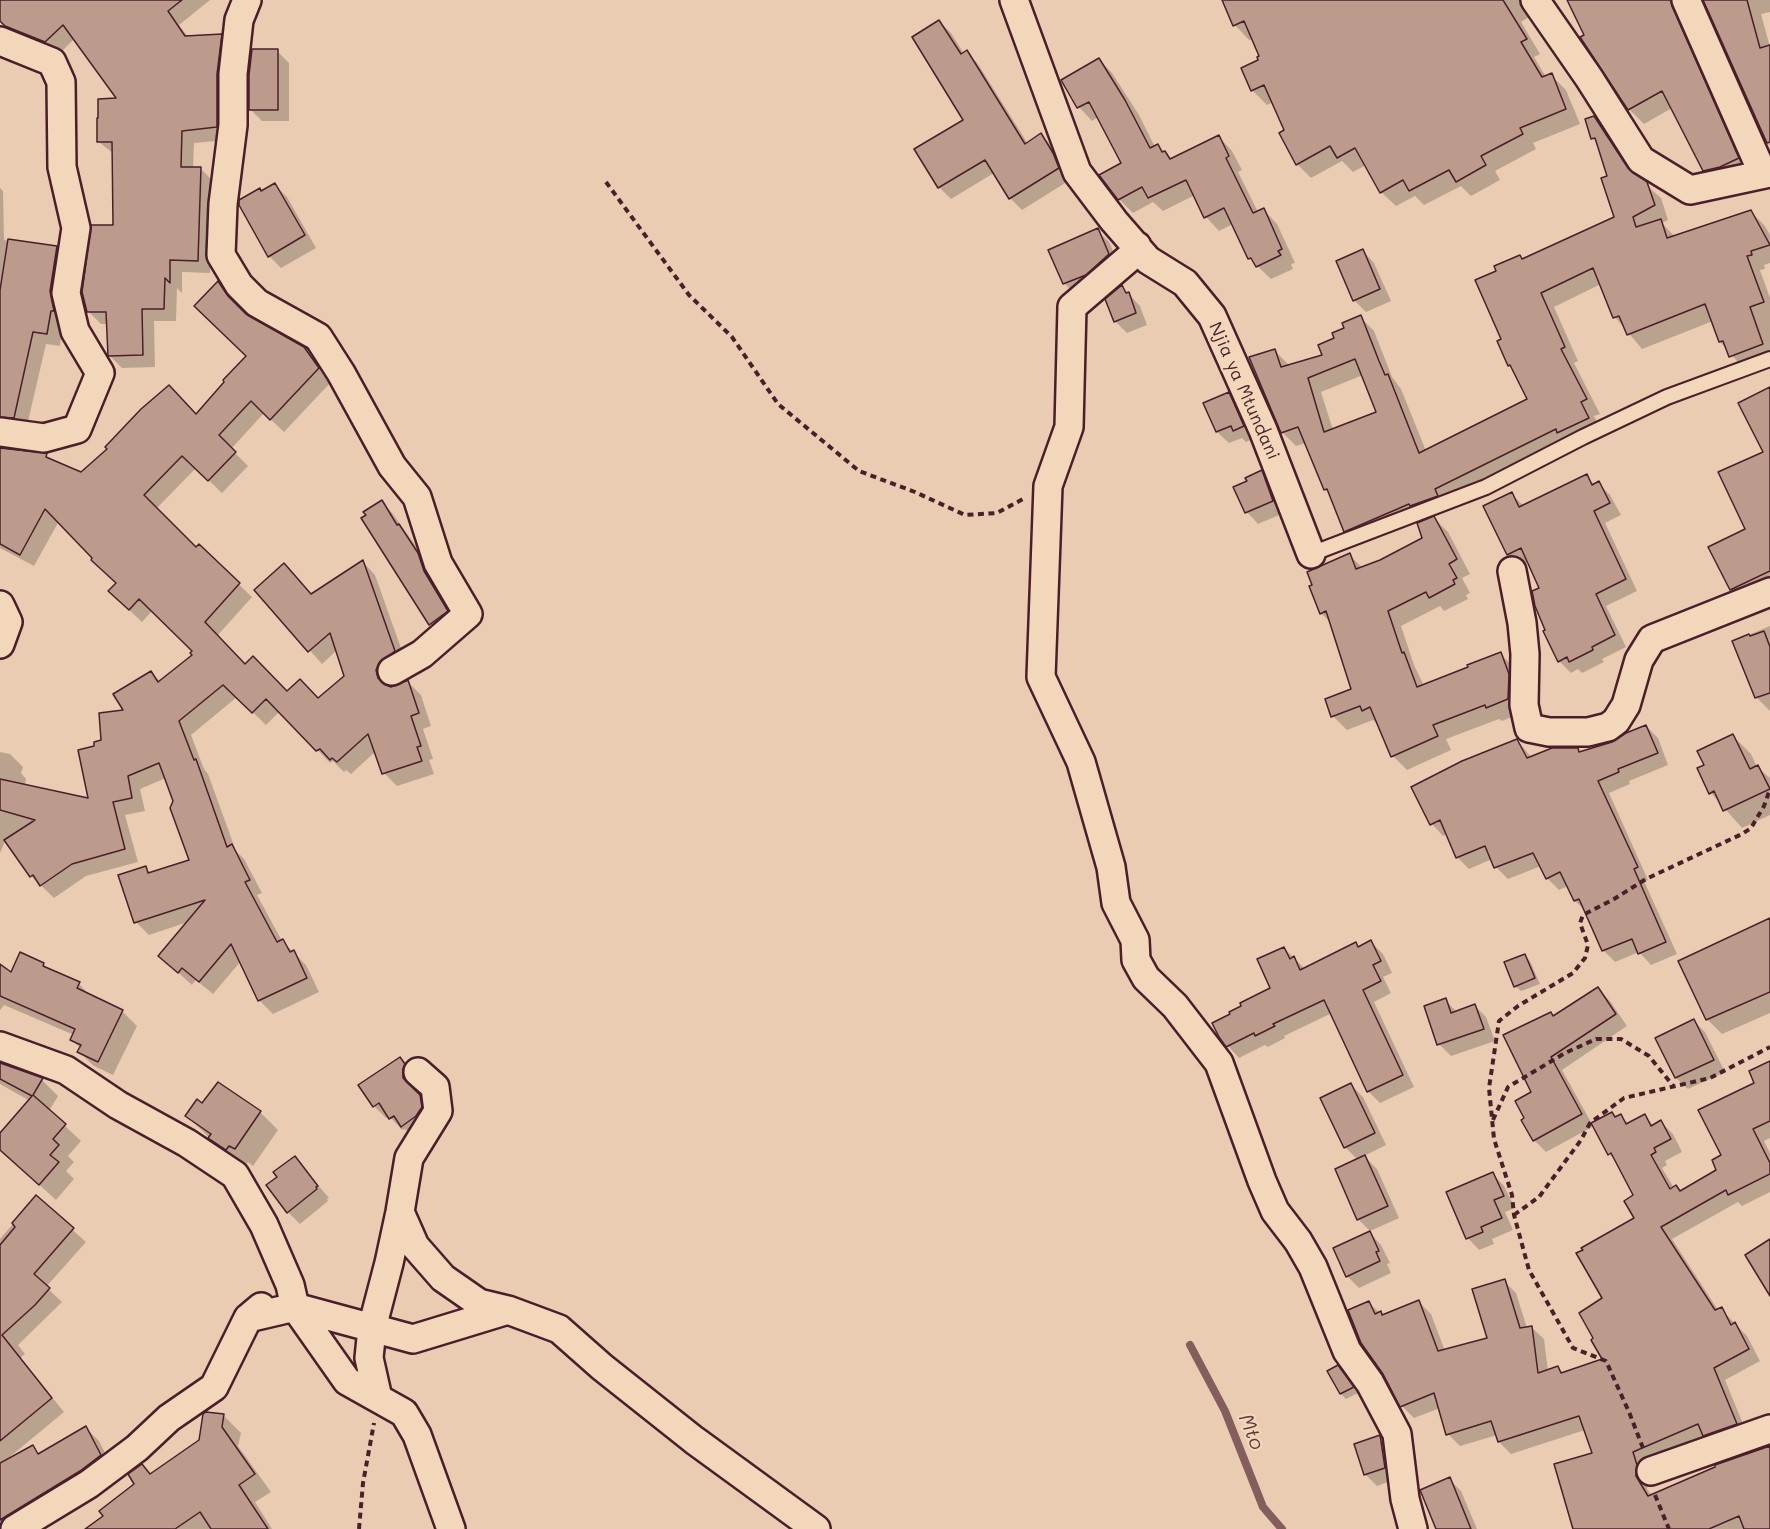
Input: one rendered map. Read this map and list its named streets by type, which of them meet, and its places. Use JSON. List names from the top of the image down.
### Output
{
  "streets": {
    "street": ["Njia ya Mtundani"]
  },
  "water": ["Mto"]
}
